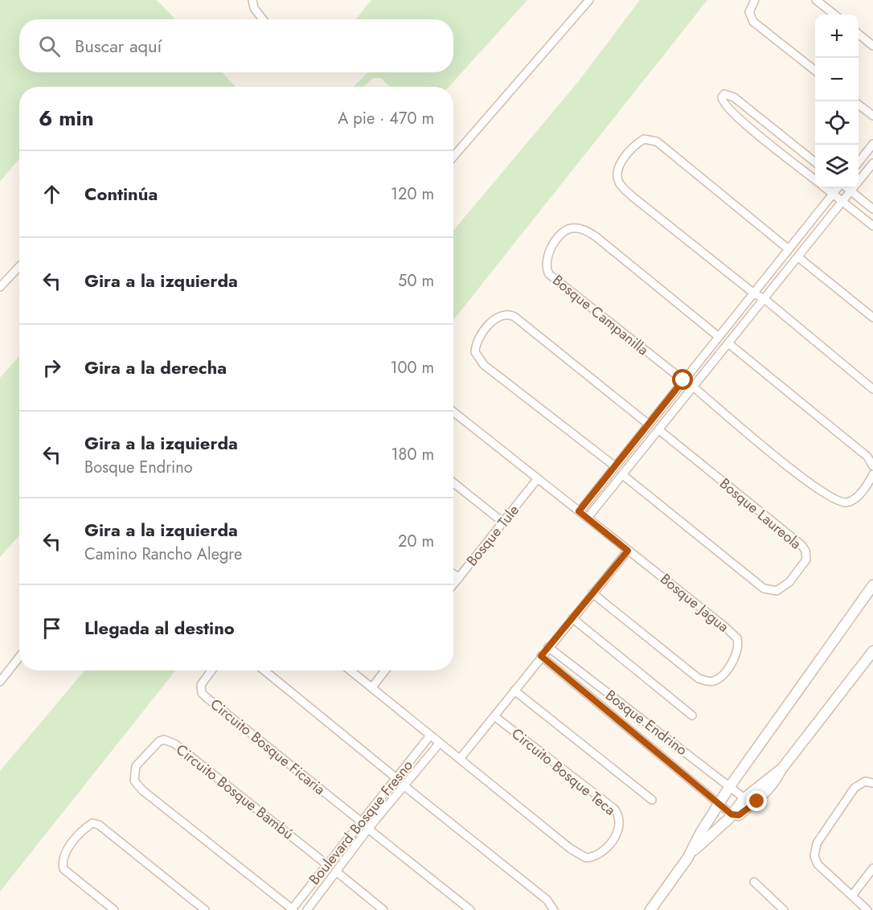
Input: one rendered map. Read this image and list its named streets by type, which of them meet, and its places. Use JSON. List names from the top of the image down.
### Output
{
  "streets": {
    "street": [
      "Bosque Campanilla",
      "Bosque Laureola",
      "Bosque Tule",
      "Bosque Jagua",
      "Bosque Endrino",
      "Circuito Bosque Ficaria",
      "Circuito Bosque Teca",
      "Circuito Bosque Bambú",
      "Boulevard Bosque Fresno"
    ]
  },
  "crossings": [
    ["Circuito Bosque Ficaria", "Boulevard Bosque Fresno"],
    ["Circuito Bosque Bambú", "Boulevard Bosque Fresno"]
  ],
  "page": {
    "map_buttons": ["+", "−"],
    "search": "Buscar aquí",
    "heading": ["6 min", "A pie · 470 m"],
    "list": [
      ["Continúa", "120 m"],
      ["Gira a la izquierda", "50 m"],
      ["Gira a la derecha", "100 m"],
      ["Gira a la izquierda", "Bosque Endrino", "180 m"],
      ["Gira a la izquierda", "Camino Rancho Alegre", "20 m"],
      "Llegada al destino"
    ]
  }
}
